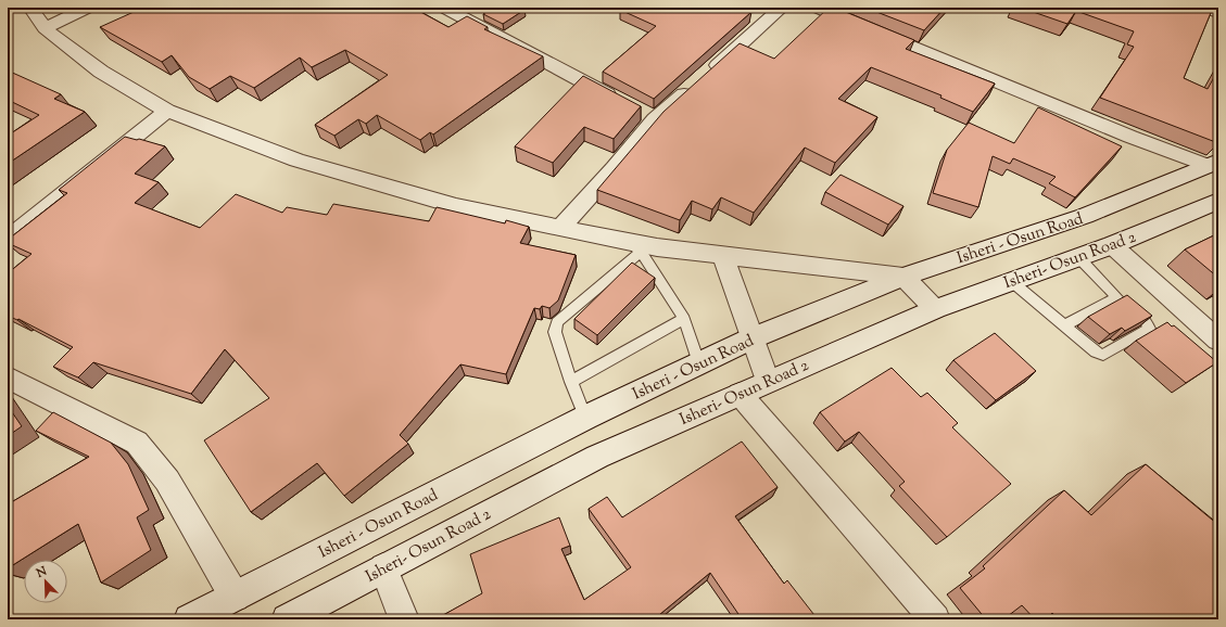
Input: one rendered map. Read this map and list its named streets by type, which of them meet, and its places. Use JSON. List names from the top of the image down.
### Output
{
  "streets": {
    "main road": ["Isheri - Osun Road", "Isheri- Osun Road 2"]
  },
  "north": "top left"
}
